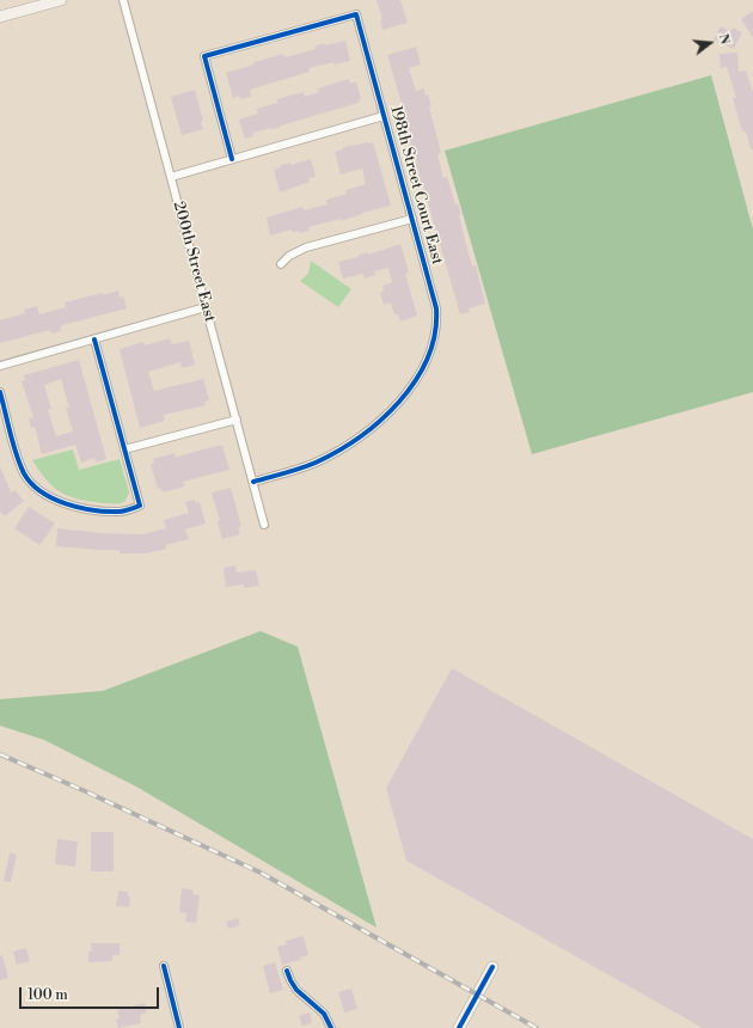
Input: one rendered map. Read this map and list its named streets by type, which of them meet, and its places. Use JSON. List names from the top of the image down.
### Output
{
  "streets": {
    "street": ["198th Street Court East", "200th Street East"]
  },
  "crossings": [
    ["198th Street Court East", "200th Street East"]
  ],
  "scale_bar": "100 m",
  "north": "right"
}
